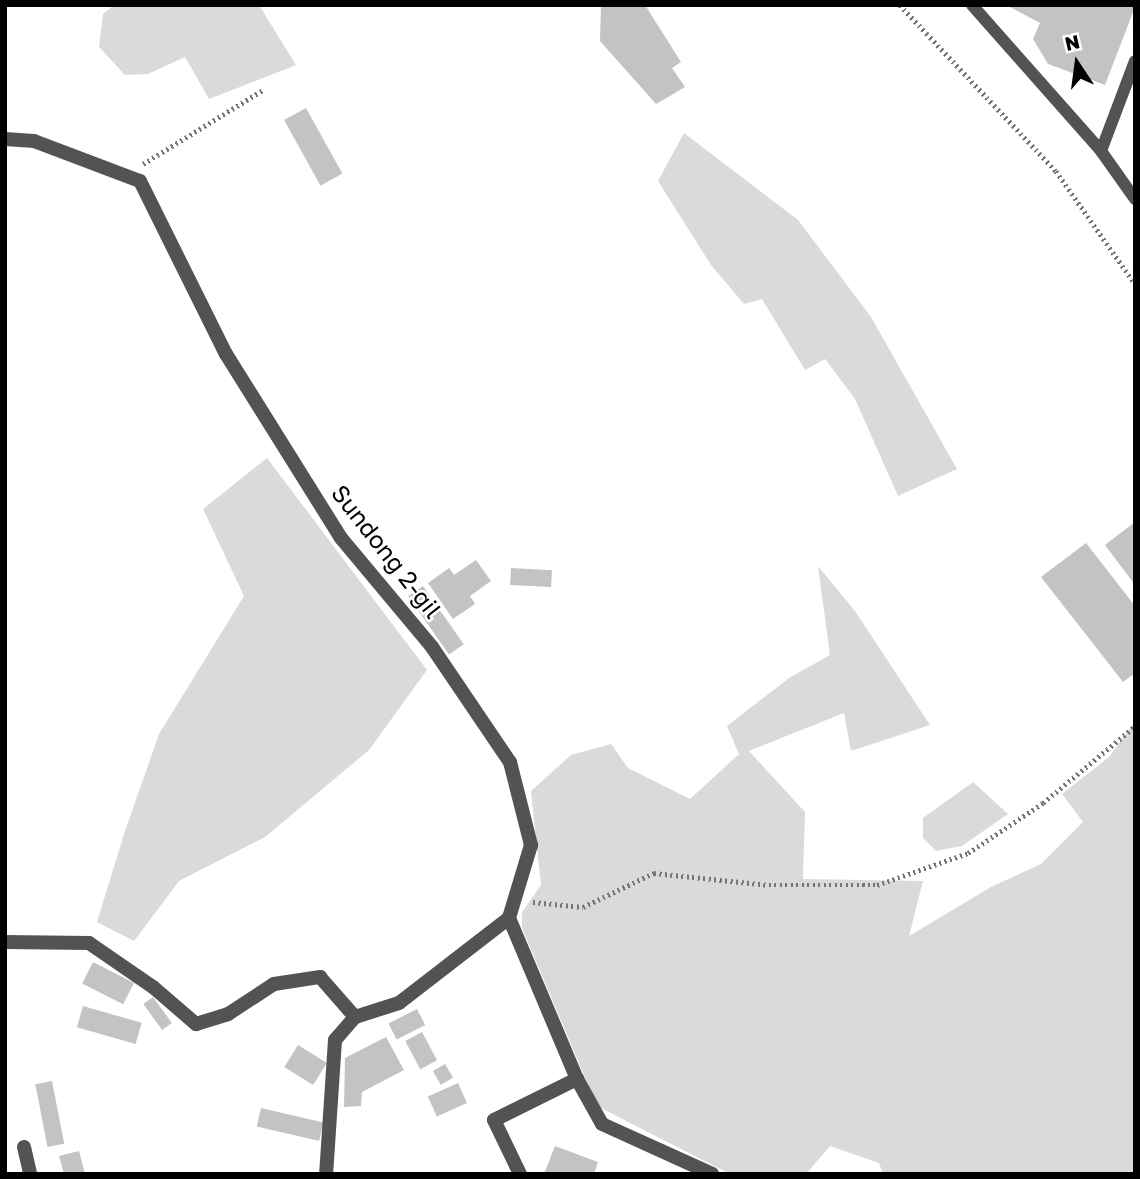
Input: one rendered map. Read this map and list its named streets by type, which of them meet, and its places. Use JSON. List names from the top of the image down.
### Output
{
  "streets": {
    "street": ["Sundong 2-gil"]
  },
  "north": "top"
}
